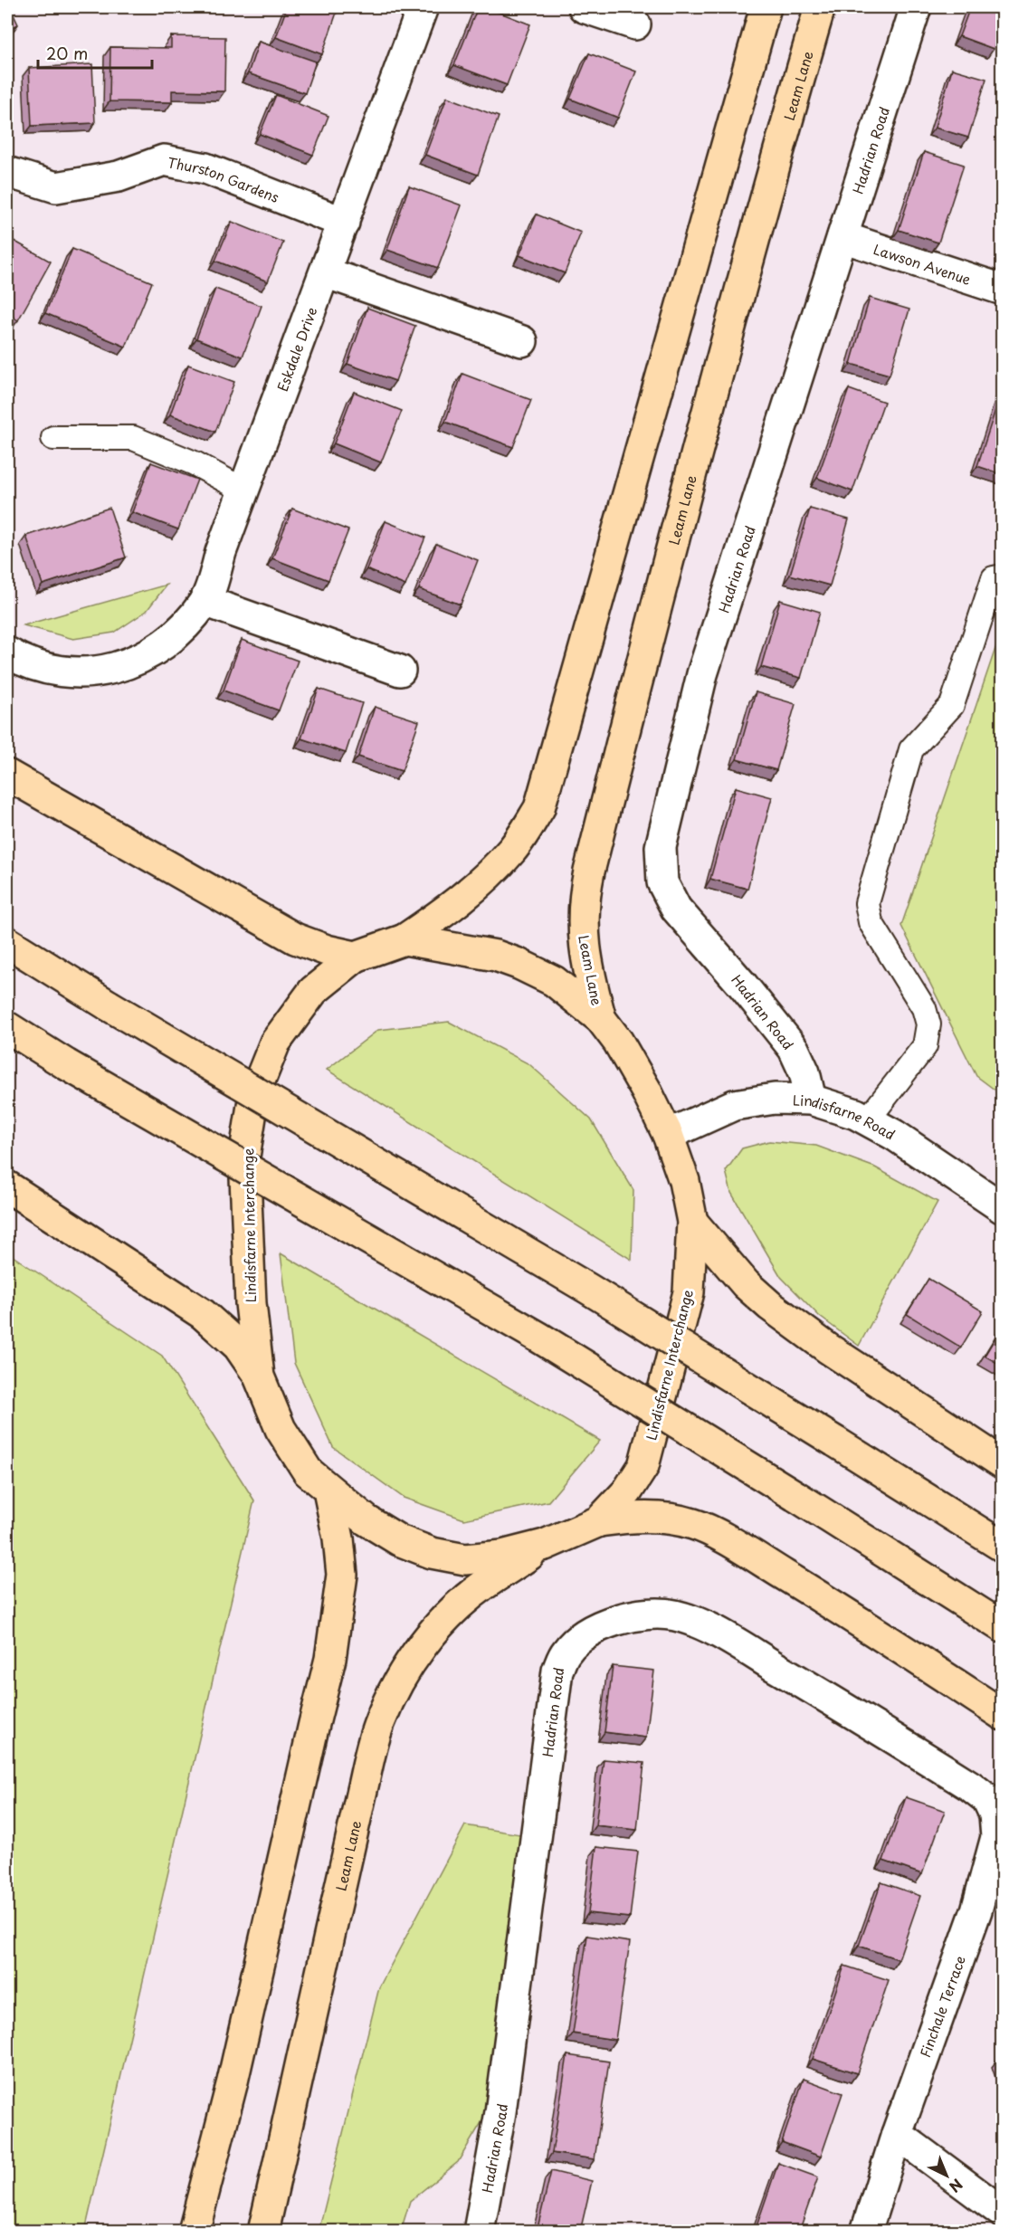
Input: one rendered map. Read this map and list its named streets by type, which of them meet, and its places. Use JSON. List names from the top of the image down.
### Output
{
  "streets": {
    "highway": ["Leam Lane", "Lindisfarne Interchange"],
    "street": [
      "Hadrian Road",
      "Thurston Gardens",
      "Lawson Avenue",
      "Eskdale Drive",
      "Lindisfarne Road",
      "Finchale Terrace"
    ]
  },
  "crossings": [
    ["Leam Lane", "Lindisfarne Interchange"],
    ["Hadrian Road", "Lawson Avenue"],
    ["Hadrian Road", "Lindisfarne Road"],
    ["Hadrian Road", "Finchale Terrace"],
    ["Thurston Gardens", "Eskdale Drive"],
    ["Lindisfarne Road", "Lindisfarne Interchange"]
  ],
  "scale_bar": "20 m",
  "north": "bottom right"
}
